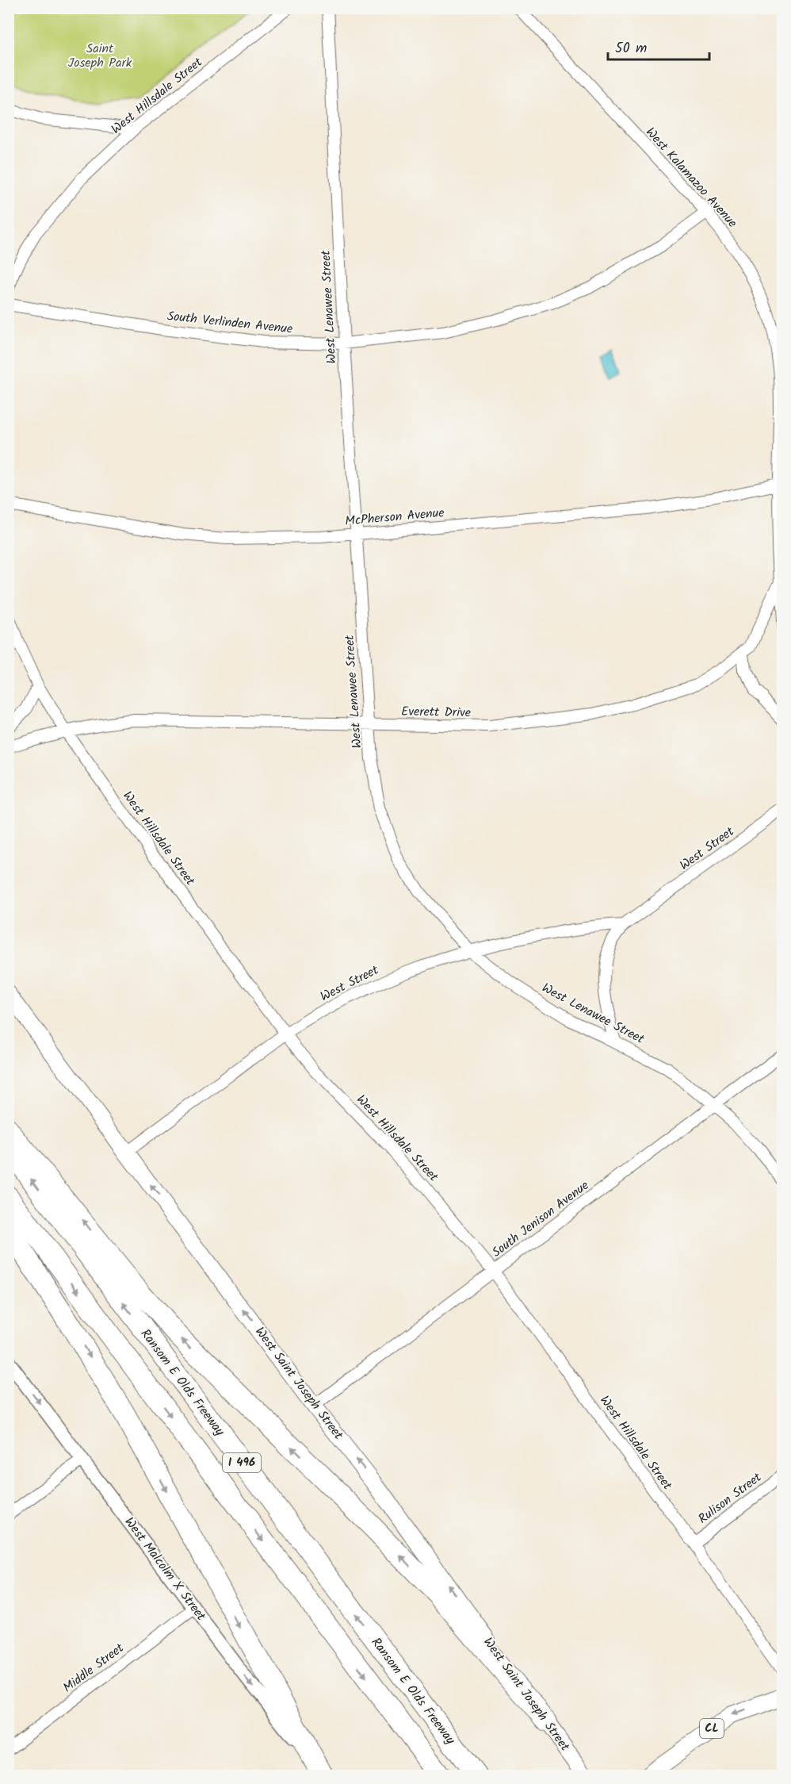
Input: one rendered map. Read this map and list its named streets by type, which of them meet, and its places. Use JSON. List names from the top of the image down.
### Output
{
  "streets": {
    "highway": ["Ransom E Olds Freeway", "I 496"],
    "main road": ["West Saint Joseph Street", "CL"],
    "street": [
      "West Hillsdale Street",
      "West Kalamazoo Avenue",
      "West Lenawee Street",
      "South Verlinden Avenue",
      "McPherson Avenue",
      "Everett Drive",
      "West Street",
      "South Jenison Avenue",
      "Rulison Street",
      "West Malcolm X Street",
      "Middle Street"
    ]
  },
  "crossings": [
    ["West Hillsdale Street", "Everett Drive"],
    ["West Hillsdale Street", "West Street"],
    ["West Hillsdale Street", "South Jenison Avenue"],
    ["West Hillsdale Street", "Rulison Street"],
    ["West Kalamazoo Avenue", "South Verlinden Avenue"],
    ["West Kalamazoo Avenue", "McPherson Avenue"],
    ["West Kalamazoo Avenue", "Everett Drive"],
    ["West Lenawee Street", "South Verlinden Avenue"],
    ["West Lenawee Street", "McPherson Avenue"],
    ["West Lenawee Street", "Everett Drive"],
    ["West Lenawee Street", "West Street"],
    ["West Lenawee Street", "South Jenison Avenue"],
    ["West Street", "West Saint Joseph Street"],
    ["South Jenison Avenue", "West Saint Joseph Street"],
    ["West Malcolm X Street", "Middle Street"]
  ],
  "one_way": ["West Saint Joseph Street", "West Malcolm X Street"],
  "parks": ["Saint Joseph Park"],
  "scale_bar": "50 m"
}
